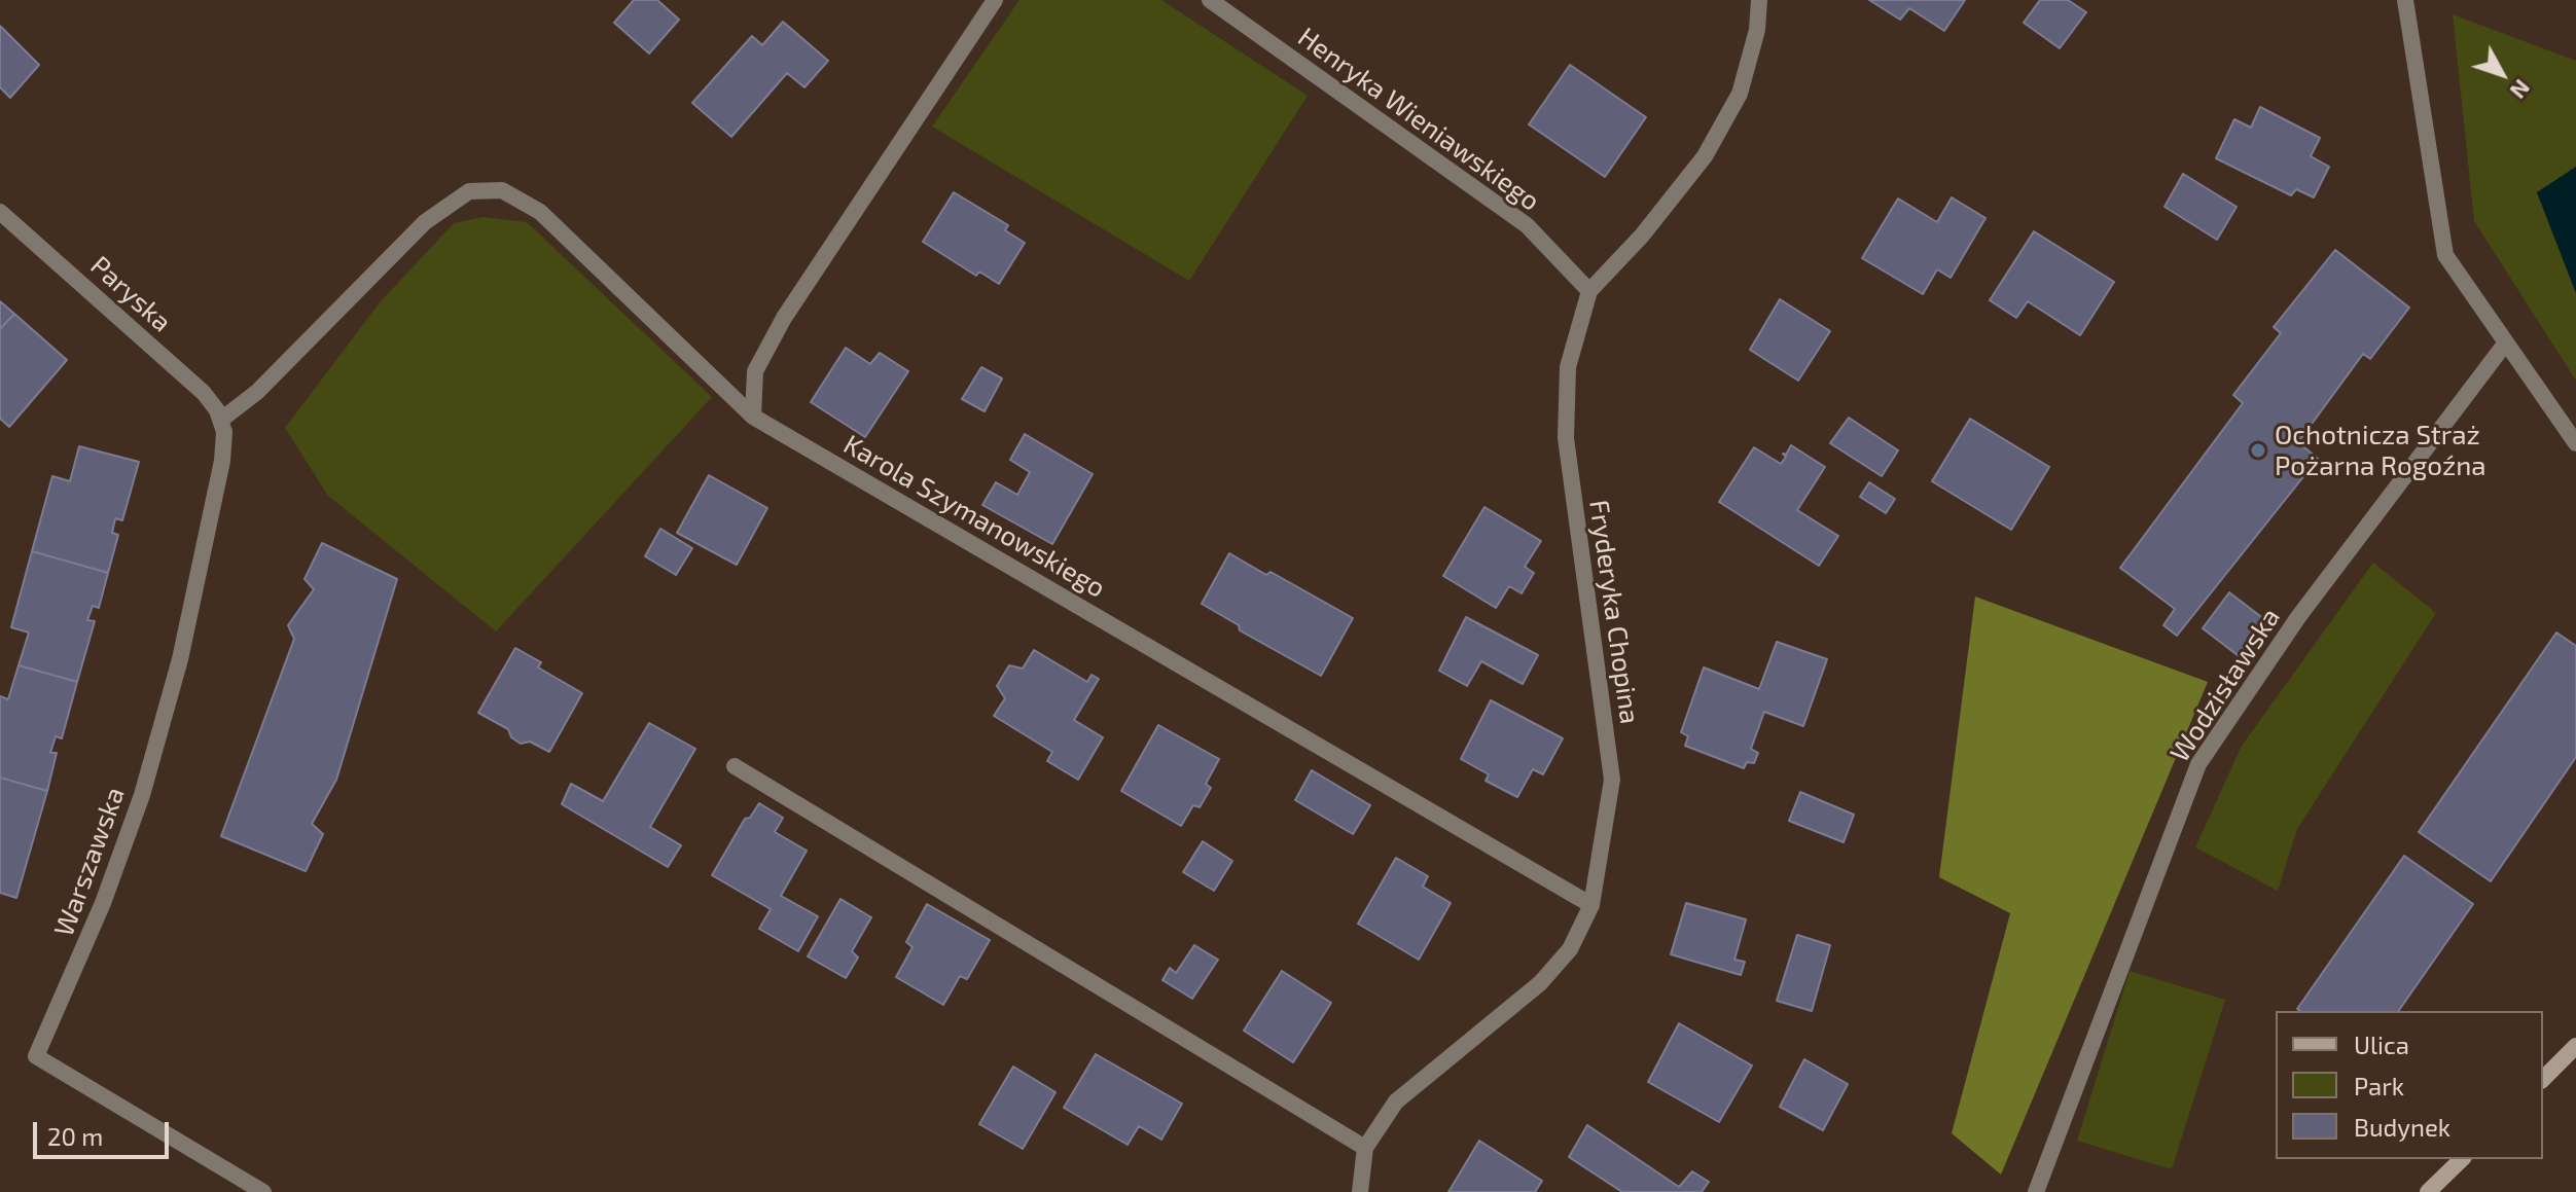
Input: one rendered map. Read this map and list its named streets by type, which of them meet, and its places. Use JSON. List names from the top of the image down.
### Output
{
  "streets": {
    "street": [
      "Henryka Wieniawskiego",
      "Paryska",
      "Karola Szymanowskiego",
      "Fryderyka Chopina",
      "Wodzisławska",
      "Warszawska"
    ]
  },
  "crossings": [
    ["Henryka Wieniawskiego", "Fryderyka Chopina"],
    ["Paryska", "Karola Szymanowskiego"],
    ["Paryska", "Warszawska"],
    ["Karola Szymanowskiego", "Fryderyka Chopina"],
    ["Karola Szymanowskiego", "Warszawska"]
  ],
  "places": ["Ochotnicza Straż Pożarna Rogoźna"],
  "legend": ["Ulica", "Park", "Budynek"],
  "scale_bar": "20 m",
  "north": "bottom right"
}
